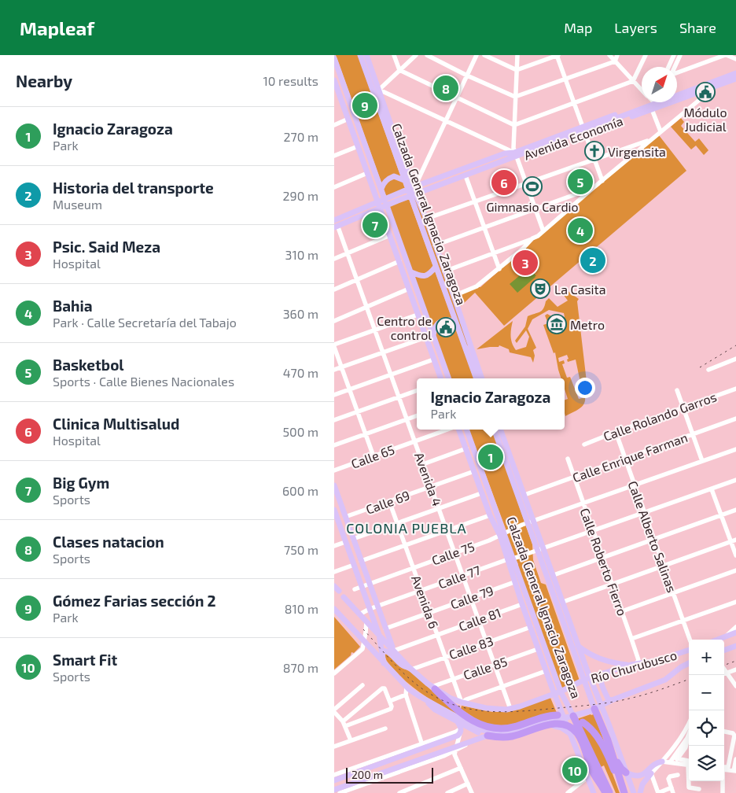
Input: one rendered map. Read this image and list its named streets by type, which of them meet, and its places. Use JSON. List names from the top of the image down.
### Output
{
  "streets": {
    "highway": ["Calzada General Ignacio Zaragoza"],
    "main road": ["Avenida Economía", "Río Churubusco"],
    "street": [
      "Calle Rolando Garros",
      "Calle 65",
      "Calle Enrique Farman",
      "Avenida 4",
      "Calle 69",
      "Calle Alberto Salinas",
      "Calle 75",
      "Calle Roberto Fierro",
      "Calle 77",
      "Calle 79",
      "Avenida 6",
      "Calle 81",
      "Calle 83",
      "Calle 85"
    ]
  },
  "crossings": [
    ["Avenida Economía", "Calzada General Ignacio Zaragoza"],
    ["Avenida Economía", "Avenida 4"],
    ["Calzada General Ignacio Zaragoza", "Calle Enrique Farman"],
    ["Calzada General Ignacio Zaragoza", "Calle 69"],
    ["Calzada General Ignacio Zaragoza", "Calle 75"],
    ["Calzada General Ignacio Zaragoza", "Calle 77"],
    ["Calzada General Ignacio Zaragoza", "Calle 79"],
    ["Calzada General Ignacio Zaragoza", "Calle 81"],
    ["Calzada General Ignacio Zaragoza", "Calle 83"],
    ["Calzada General Ignacio Zaragoza", "Río Churubusco"],
    ["Calzada General Ignacio Zaragoza", "Calle 85"],
    ["Calle Rolando Garros", "Calle Alberto Salinas"],
    ["Calle 65", "Avenida 4"],
    ["Calle Enrique Farman", "Calle Alberto Salinas"],
    ["Calle Enrique Farman", "Calle Roberto Fierro"],
    ["Avenida 4", "Calle 69"],
    ["Avenida 4", "Calle 75"],
    ["Avenida 4", "Calle 77"],
    ["Avenida 4", "Calle 79"],
    ["Avenida 4", "Calle 81"],
    ["Avenida 4", "Calle 83"],
    ["Avenida 4", "Río Churubusco"],
    ["Avenida 4", "Calle 85"],
    ["Calle 69", "Avenida 6"],
    ["Calle Alberto Salinas", "Calle 75"],
    ["Calle Alberto Salinas", "Calle 77"],
    ["Calle 75", "Calle Roberto Fierro"],
    ["Calle 75", "Avenida 6"],
    ["Calle Roberto Fierro", "Calle 77"],
    ["Calle Roberto Fierro", "Río Churubusco"],
    ["Calle 77", "Avenida 6"],
    ["Calle 79", "Avenida 6"],
    ["Avenida 6", "Calle 81"],
    ["Avenida 6", "Calle 83"],
    ["Avenida 6", "Río Churubusco"],
    ["Avenida 6", "Calle 85"],
    ["Calle 83", "Río Churubusco"],
    ["Río Churubusco", "Calle 85"]
  ],
  "districts": ["COLONIA PUEBLA"],
  "places": {
    "public building": ["Módulo Judicial", "Centro de control"],
    "church": ["Virgensita"],
    "sports": ["Gimnasio Cardio"],
    "theatre": ["La Casita"],
    "museum": ["Metro"]
  },
  "scale_bar": "200 m",
  "north": "top right",
  "page": {
    "header": "Mapleaf",
    "nav": ["Map", "Layers", "Share"],
    "heading": ["Nearby", "10 results"],
    "pins": [
      "8",
      "9",
      "5",
      "6",
      "7",
      "4",
      "2",
      "3",
      "1",
      "10"
    ],
    "list": [
      {
        "mark": "1",
        "name": "Ignacio Zaragoza",
        "note": "Park",
        "value": "270 m"
      },
      {
        "mark": "2",
        "name": "Historia del transporte",
        "note": "Museum",
        "value": "290 m"
      },
      {
        "mark": "3",
        "name": "Psic. Said Meza",
        "note": "Hospital",
        "value": "310 m"
      },
      {
        "mark": "4",
        "name": "Bahia",
        "note": "Park · Calle Secretaría del Tabajo",
        "value": "360 m"
      },
      {
        "mark": "5",
        "name": "Basketbol",
        "note": "Sports · Calle Bienes Nacionales",
        "value": "470 m"
      },
      {
        "mark": "6",
        "name": "Clinica Multisalud",
        "note": "Hospital",
        "value": "500 m"
      },
      {
        "mark": "7",
        "name": "Big Gym",
        "note": "Sports",
        "value": "600 m"
      },
      {
        "mark": "8",
        "name": "Clases natacion",
        "note": "Sports",
        "value": "750 m"
      },
      {
        "mark": "9",
        "name": "Gómez Farias sección 2",
        "note": "Park",
        "value": "810 m"
      },
      {
        "mark": "10",
        "name": "Smart Fit",
        "note": "Sports",
        "value": "870 m"
      }
    ],
    "popup": ["Ignacio Zaragoza", "Park"],
    "map_buttons": ["+", "−"],
    "scale": "200 m"
  }
}
